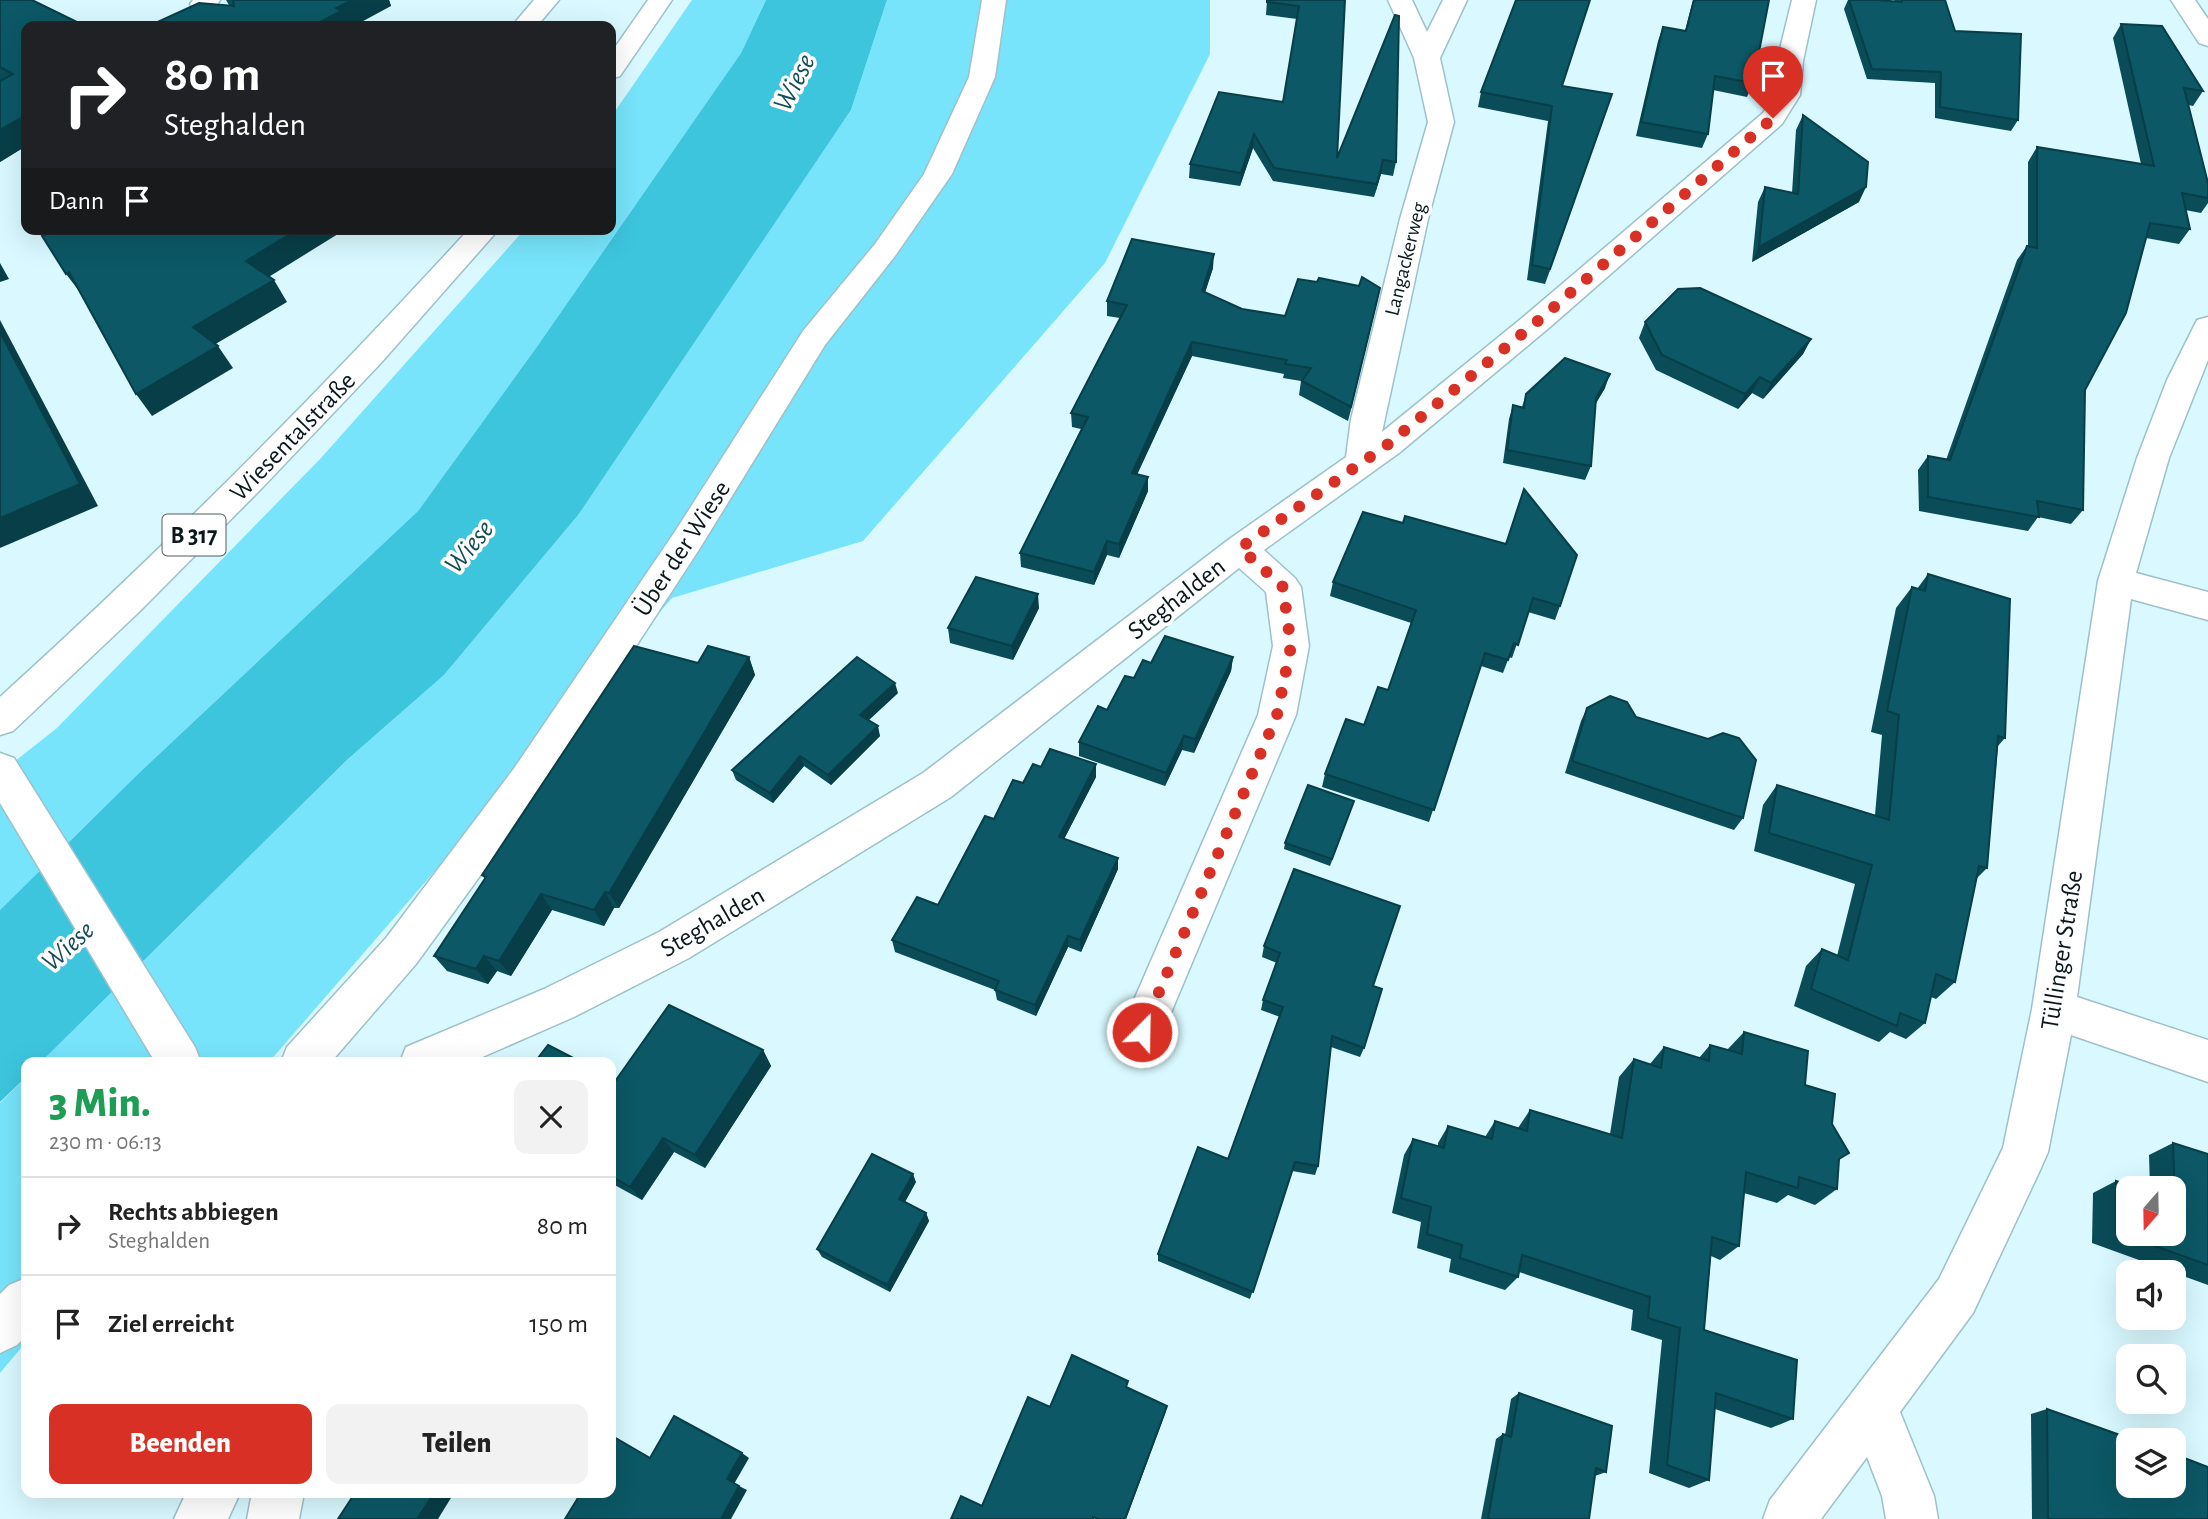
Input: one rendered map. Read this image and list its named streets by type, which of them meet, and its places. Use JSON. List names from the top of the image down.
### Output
{
  "streets": {
    "street": [
      "Langackerweg",
      "Wiesentalstraße",
      "B 317",
      "Über der Wiese",
      "Steghalden",
      "Tüllinger Straße"
    ]
  },
  "crossings": [
    ["Langackerweg", "Steghalden"]
  ],
  "water": ["Wiese"],
  "north": "bottom",
  "page": {
    "turn": ["80 m", "Steghalden"],
    "then": "Dann",
    "heading": ["3 Min.", "230 m · 06:13"],
    "list": [
      {
        "name": "Rechts abbiegen",
        "note": "Steghalden",
        "value": "80 m"
      },
      {
        "name": "Ziel erreicht",
        "value": "150 m"
      }
    ],
    "buttons": ["Beenden", "Teilen"]
  }
}
